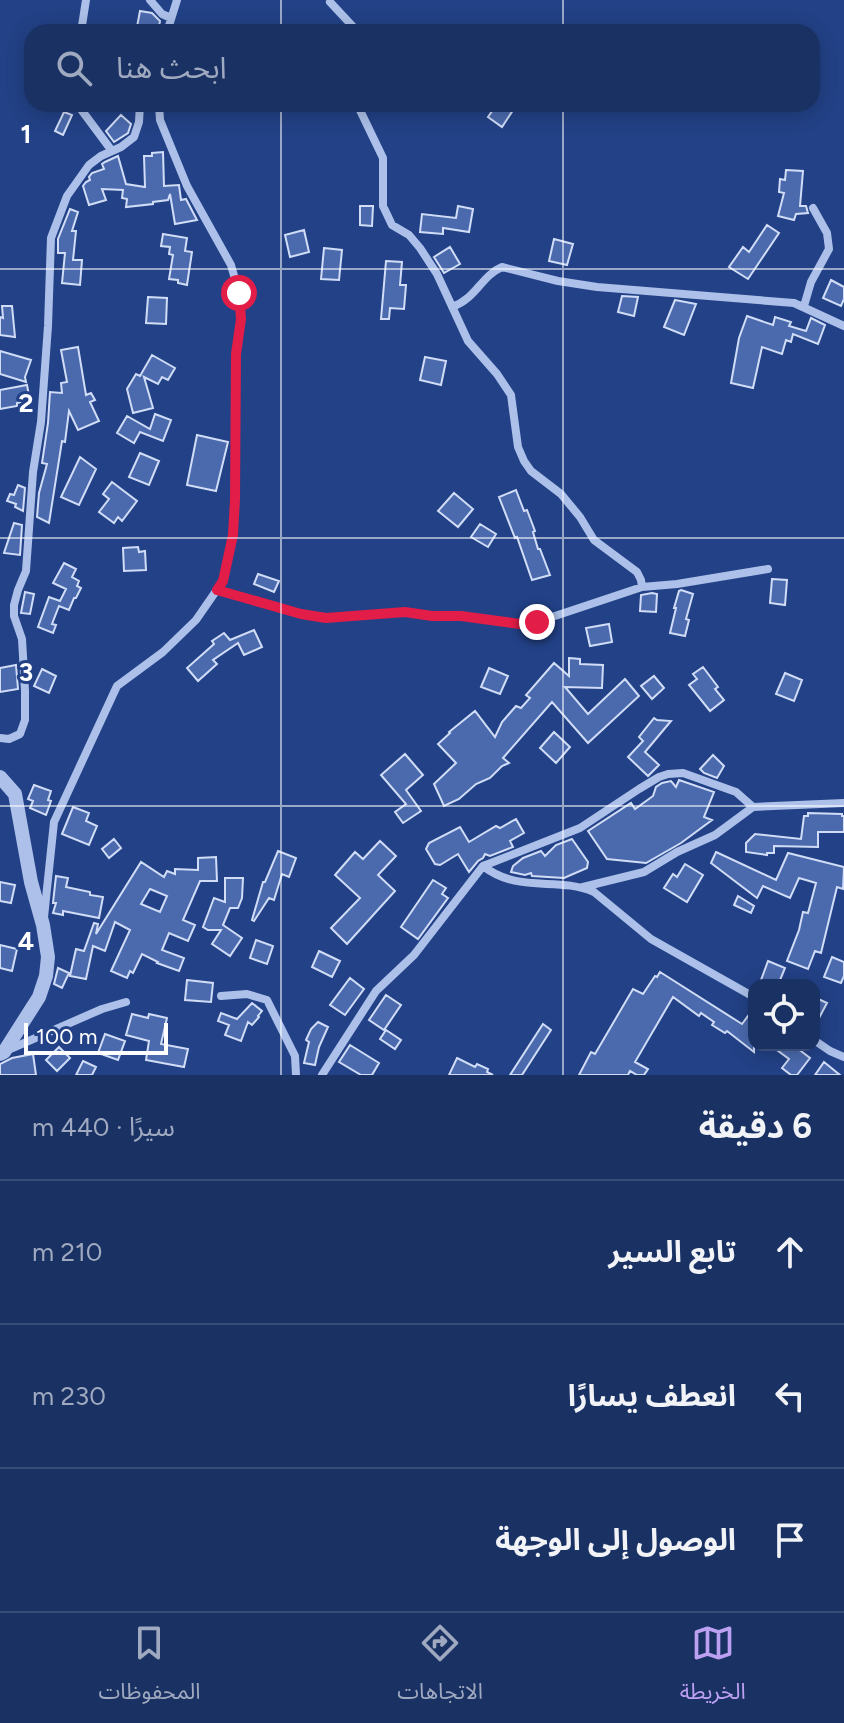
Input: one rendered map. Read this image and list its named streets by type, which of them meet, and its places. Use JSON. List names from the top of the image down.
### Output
{
  "scale_bar": "100 m",
  "page": {
    "search": "ابحث هنا",
    "scale": "100 m",
    "heading": ["6 دقيقة", "سيرًا · 440 m"],
    "list": [
      ["تابع السير", "210 m"],
      ["انعطف يسارًا", "230 m"],
      "الوصول إلى الوجهة"
    ],
    "nav": ["الخريطة", "الاتجاهات", "المحفوظات"]
  },
  "grid": {
    "rows": [
      "1",
      "2",
      "3",
      "4"
    ]
  }
}
